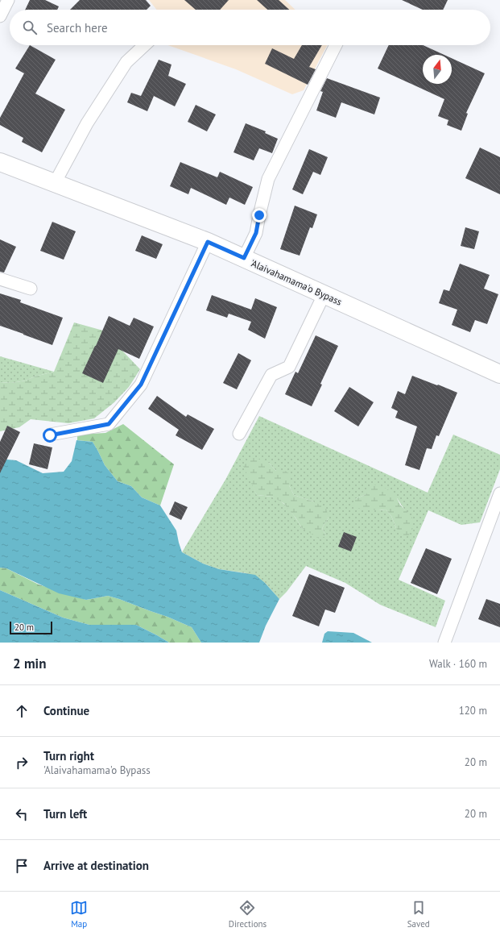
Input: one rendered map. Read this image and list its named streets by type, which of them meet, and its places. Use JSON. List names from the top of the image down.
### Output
{
  "streets": {
    "main road": ["'Alaivahamama'o Bypass"]
  },
  "scale_bar": "20 m",
  "north": "top",
  "page": {
    "search": "Search here",
    "scale": "20 m",
    "heading": ["2 min", "Walk · 160 m"],
    "list": [
      ["Continue", "120 m"],
      ["Turn right", "'Alaivahamama'o Bypass", "20 m"],
      ["Turn left", "20 m"],
      "Arrive at destination"
    ],
    "nav": ["Map", "Directions", "Saved"]
  }
}
